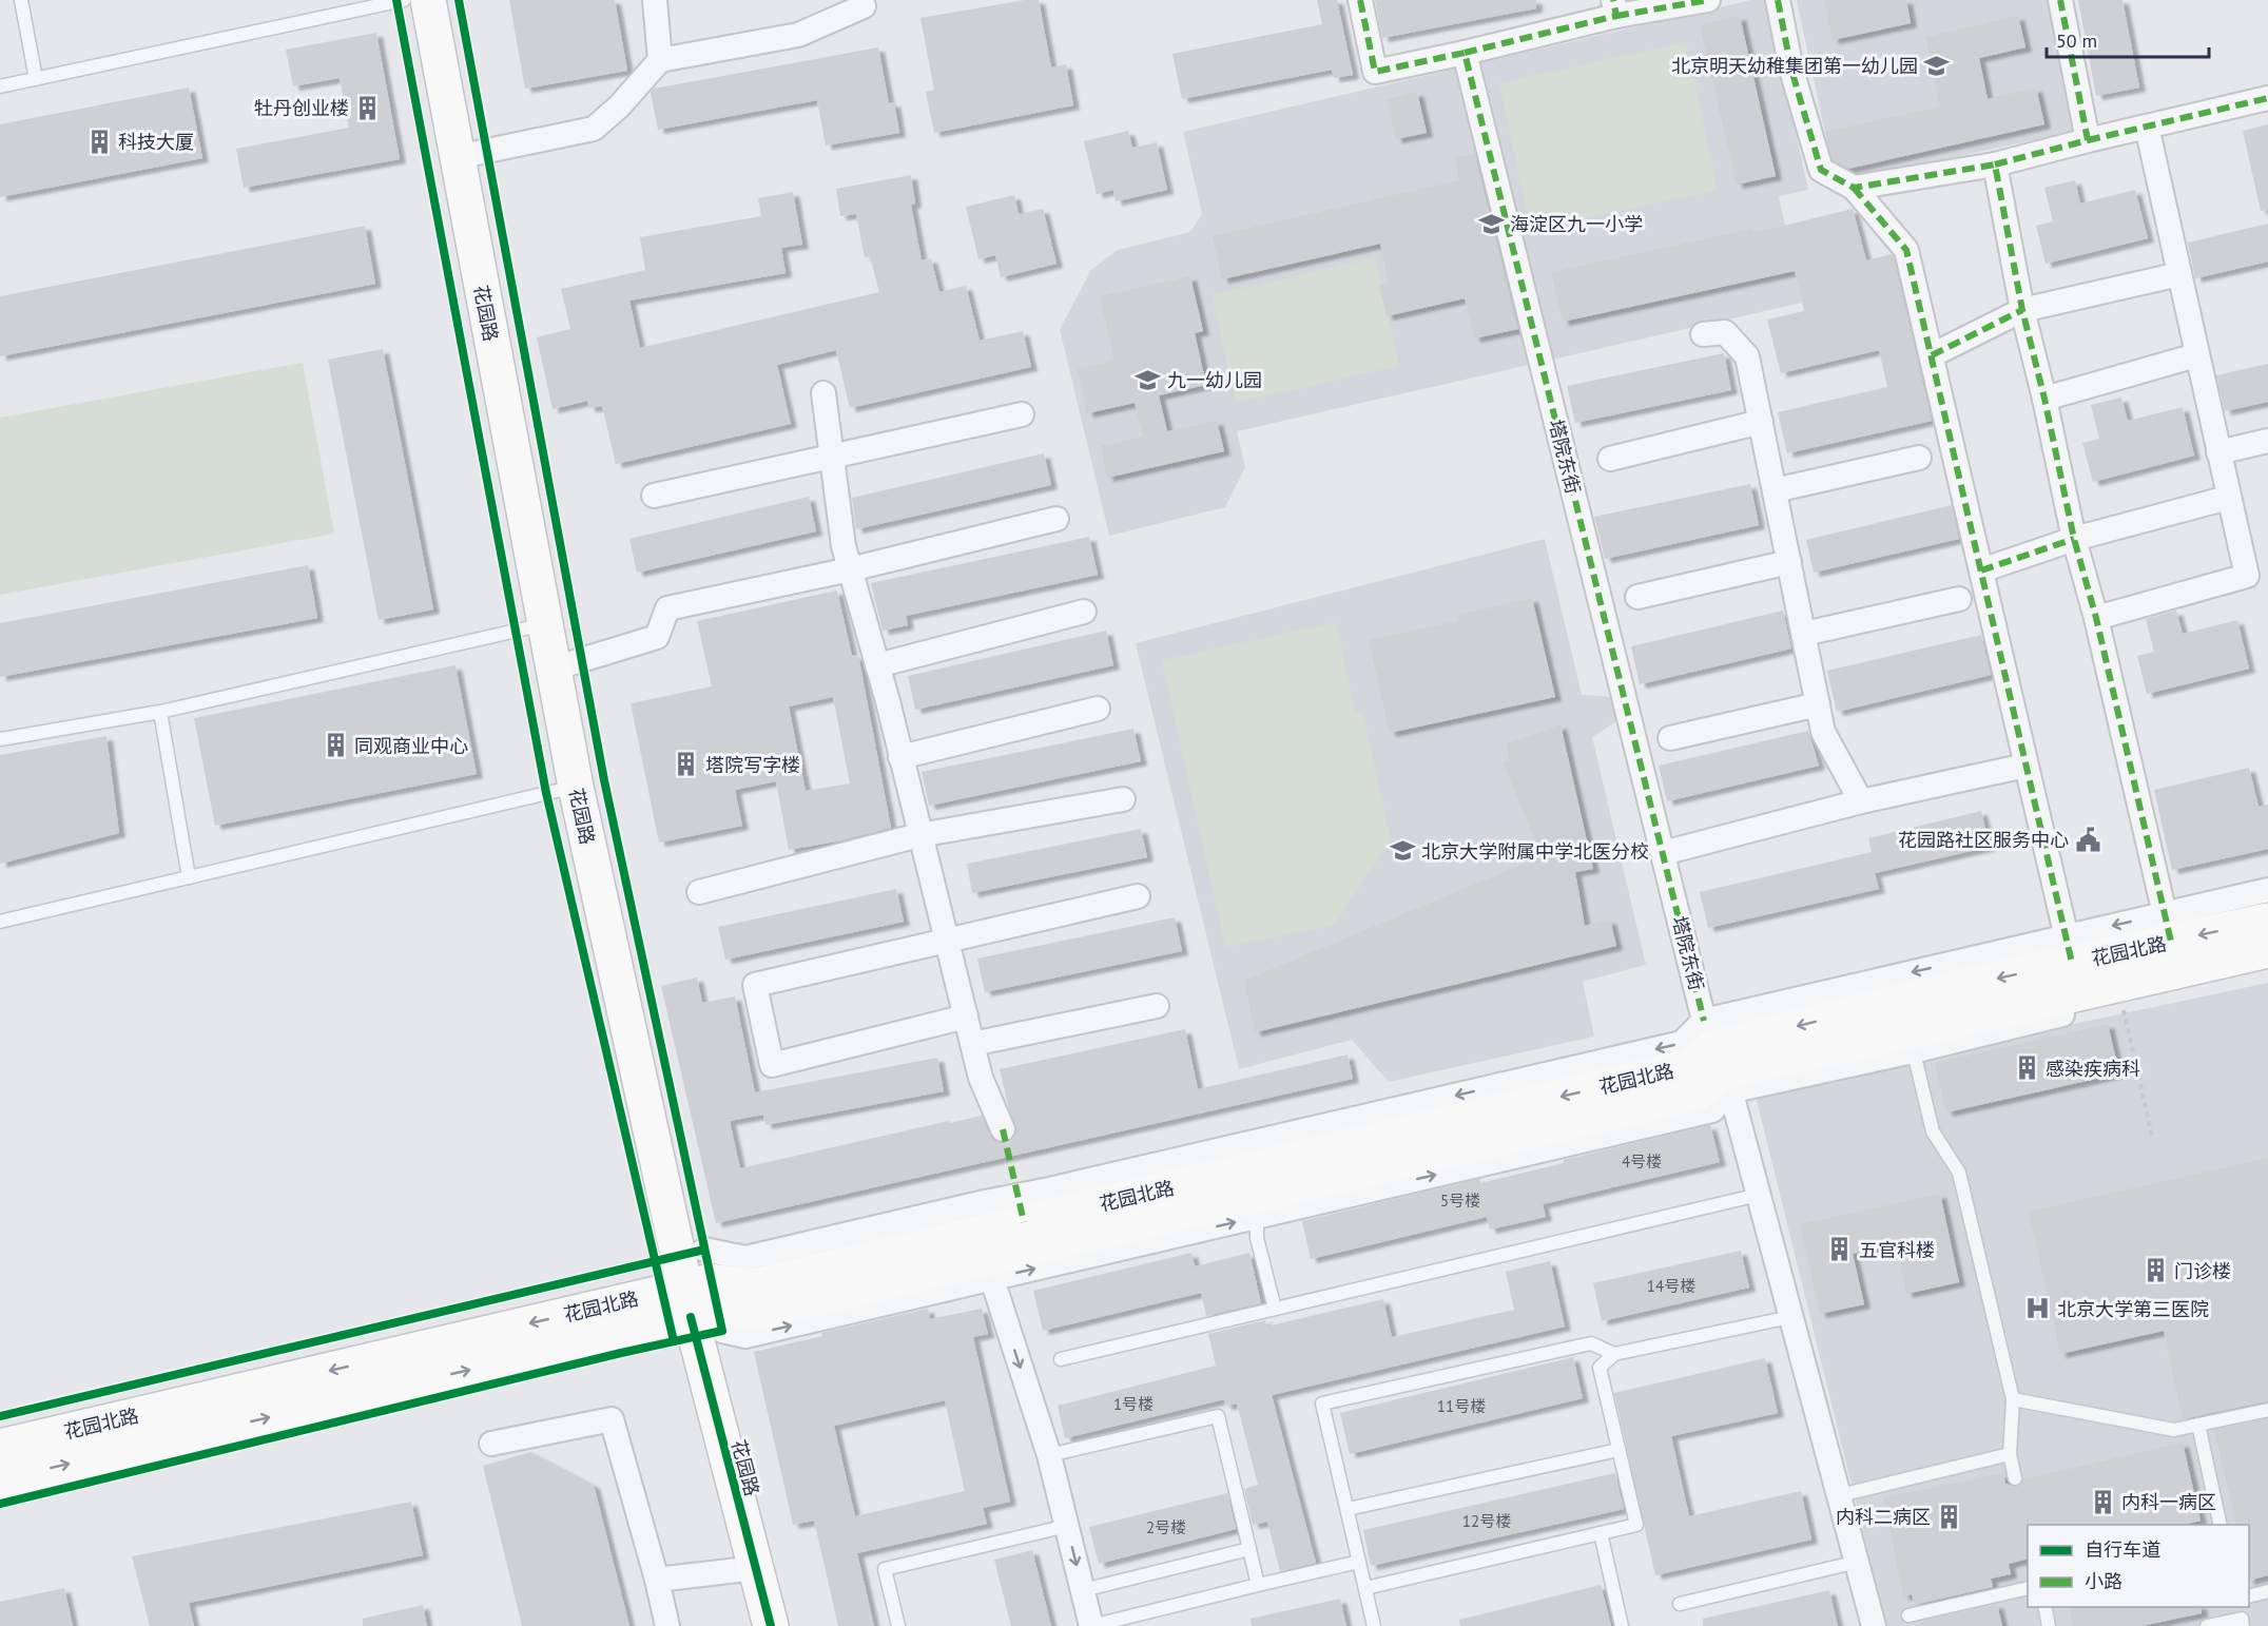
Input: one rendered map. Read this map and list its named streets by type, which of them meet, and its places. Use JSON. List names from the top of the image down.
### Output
{
  "streets": {
    "street": ["花园路", "塔院东街", "花园北路"]
  },
  "crossings": [
    ["花园路", "花园北路"],
    ["塔院东街", "花园北路"]
  ],
  "places": {
    "school or university": [
      "北京明天幼稚集团第一幼儿园",
      "海淀区九一小学",
      "九一幼儿园",
      "北京大学附属中学北医分校"
    ],
    "building": [
      "牡丹创业楼",
      "科技大厦",
      "同观商业中心",
      "塔院写字楼",
      "感染疾病科",
      "五官科楼",
      "门诊楼",
      "内科一病区",
      "内科二病区"
    ],
    "public building": ["花园路社区服务中心"],
    "hospital": ["北京大学第三医院"]
  },
  "house_numbers": [
    "4号楼",
    "5号楼",
    "14号楼",
    "1号楼",
    "11号楼",
    "12号楼",
    "2号楼"
  ],
  "legend": ["自行车道", "小路"],
  "scale_bar": "50 m"
}
